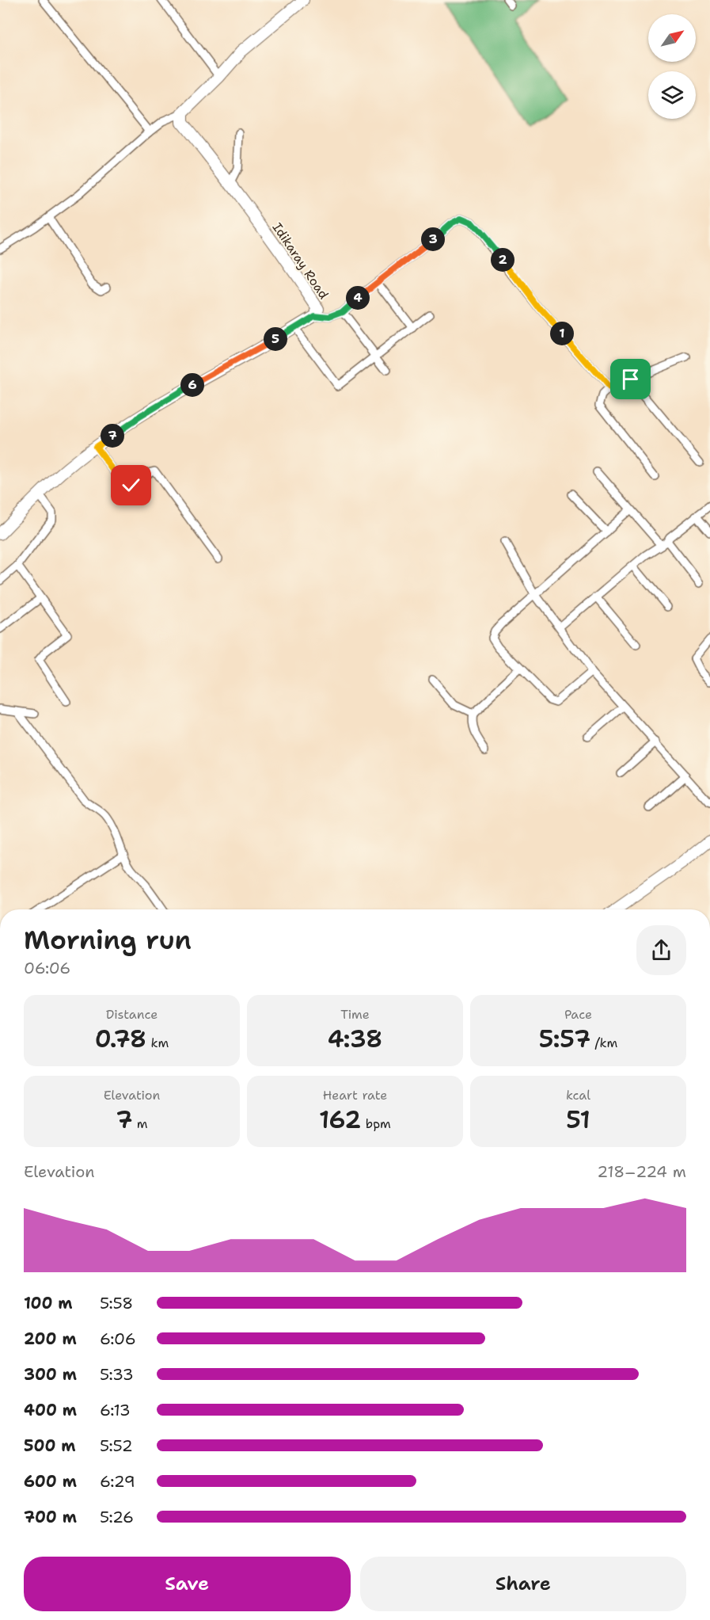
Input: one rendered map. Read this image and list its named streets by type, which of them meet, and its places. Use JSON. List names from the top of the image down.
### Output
{
  "streets": {
    "street": ["Idikaray Road"]
  },
  "north": "top right",
  "page": {
    "pins": [
      "3",
      "2",
      "4",
      "1",
      "5",
      "6",
      "7"
    ],
    "heading": ["Morning run", "06:06"],
    "stats": [
      ["Distance", "0.78 km"],
      ["Time", "4:38"],
      ["Pace", "5:57 /km"],
      ["Elevation", "7 m"],
      ["Heart rate", "162 bpm"],
      ["kcal", "51"]
    ],
    "chart": ["Elevation", "218–224 m"],
    "list": [
      {
        "name": "100 m",
        "note": "5:58"
      },
      {
        "name": "200 m",
        "note": "6:06"
      },
      {
        "name": "300 m",
        "note": "5:33"
      },
      {
        "name": "400 m",
        "note": "6:13"
      },
      {
        "name": "500 m",
        "note": "5:52"
      },
      {
        "name": "600 m",
        "note": "6:29"
      },
      {
        "name": "700 m",
        "note": "5:26"
      }
    ],
    "buttons": ["Save", "Share"]
  }
}
